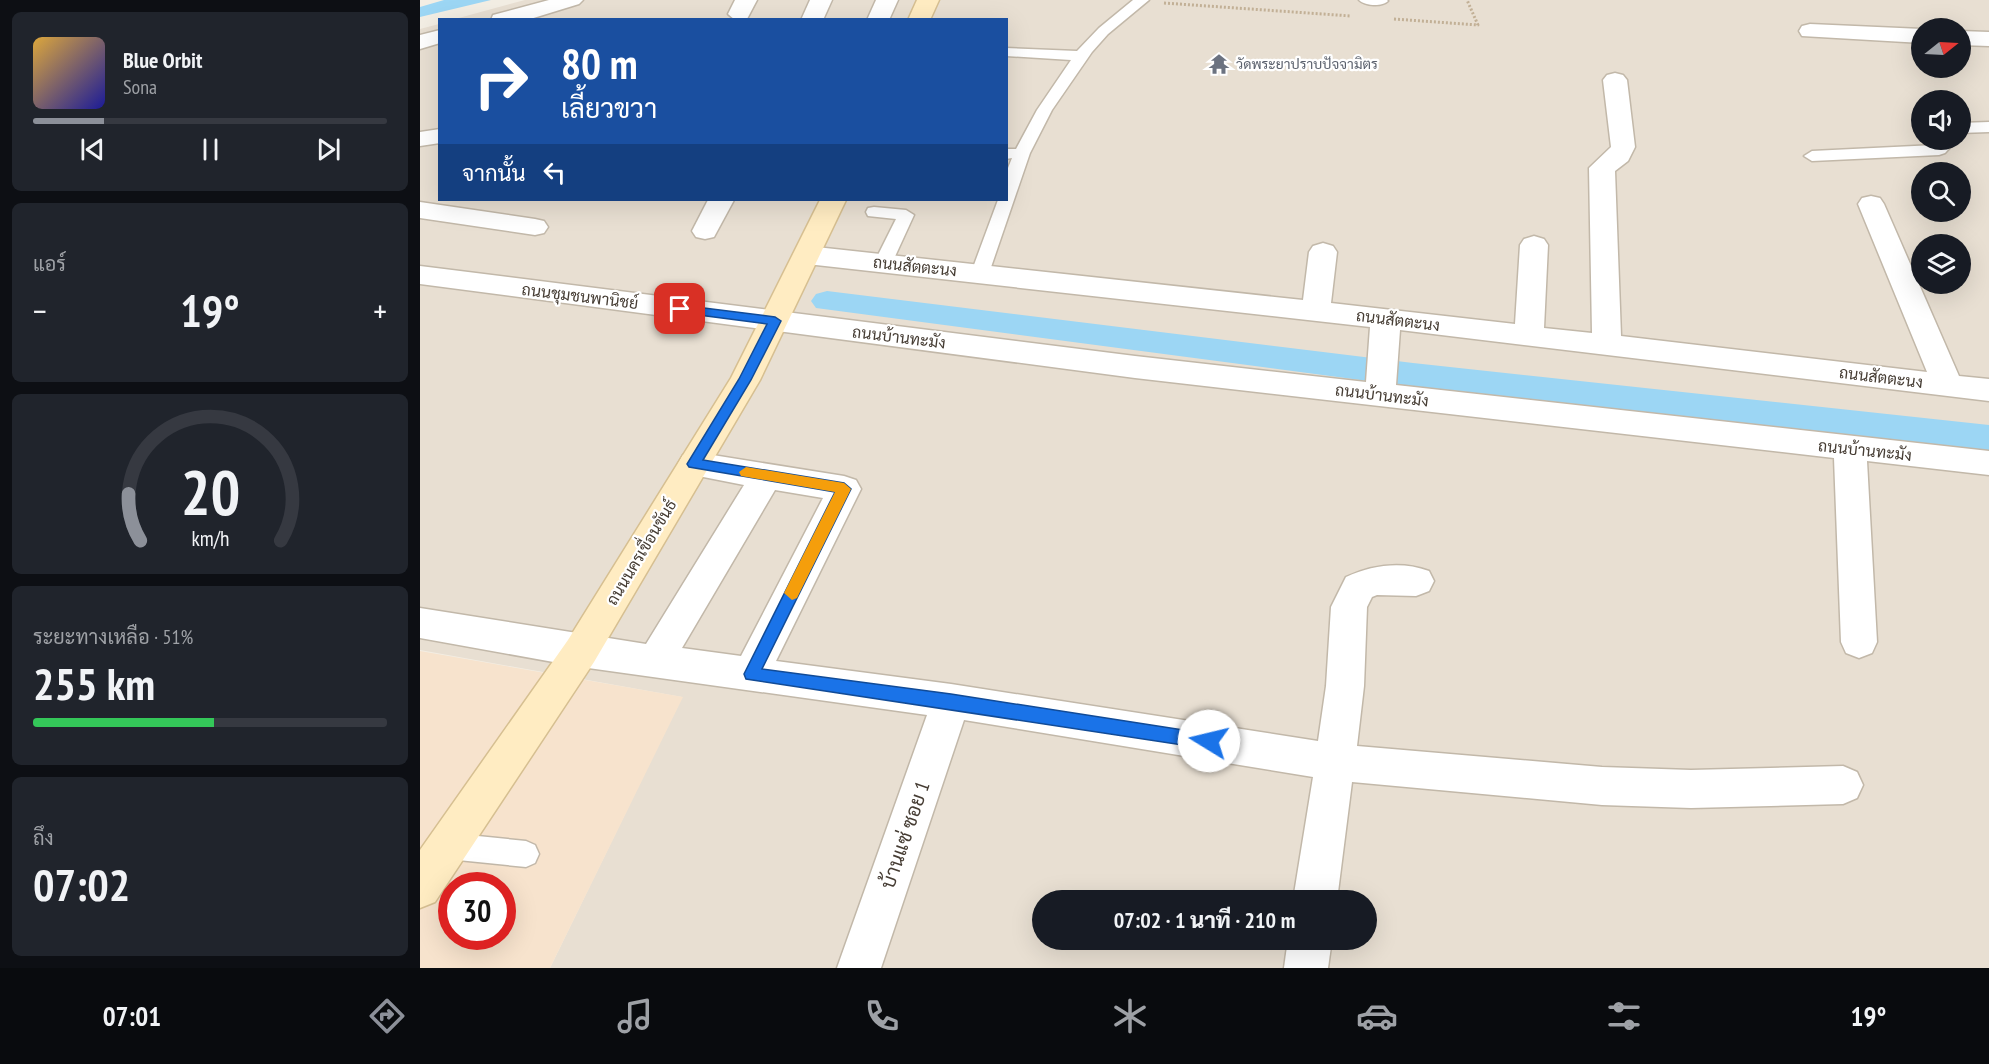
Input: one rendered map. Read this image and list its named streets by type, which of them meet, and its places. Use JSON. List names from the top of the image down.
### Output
{
  "streets": {
    "main road": ["ถนนนครเขื่อนขันธ์"],
    "street": [
      "ถนนสัตตะนง",
      "ถนนชุมชนพานิชย์",
      "ถนนบ้านทะมัง",
      "บ้านแซ่ ซอย 1"
    ]
  },
  "crossings": [
    ["ถนนสัตตะนง", "ถนนนครเขื่อนขันธ์"],
    ["ถนนชุมชนพานิชย์", "ถนนบ้านทะมัง"],
    ["ถนนชุมชนพานิชย์", "ถนนนครเขื่อนขันธ์"],
    ["ถนนบ้านทะมัง", "ถนนนครเขื่อนขันธ์"]
  ],
  "places": {
    "temple": ["วัดพระยาปราบปัจจามิตร"]
  },
  "north": "right",
  "page": {
    "turn": ["80 m", "เลี้ยวขวา"],
    "song": ["Blue Orbit", "Sona"],
    "then": "จากนั้น",
    "tile": [
      "แอร์",
      ["ระยะทางเหลือ · 51%", "255 km"],
      ["ถึง", "07:02"]
    ],
    "heat": ["−", "19°", "+"],
    "limit": "30",
    "trip": "07:02 · 1 นาที · 210 m",
    "tabs": ["07:01", "19°"],
    "gauge": ["20", "km/h"]
  }
}
